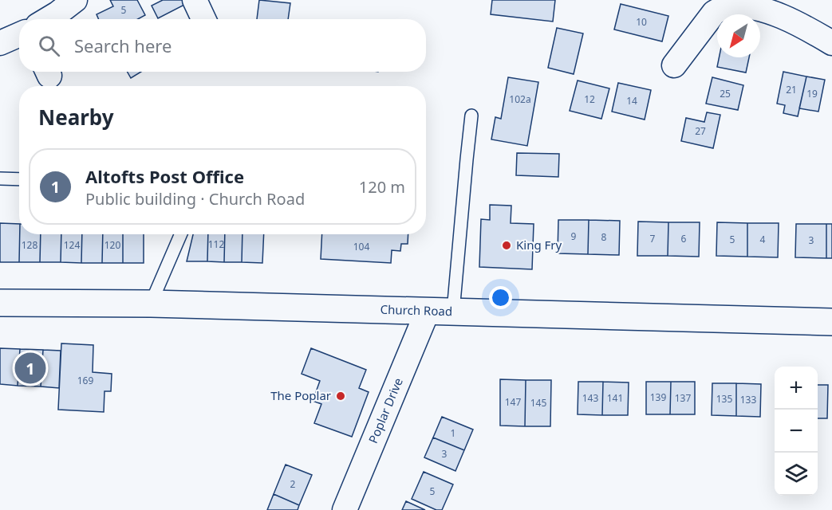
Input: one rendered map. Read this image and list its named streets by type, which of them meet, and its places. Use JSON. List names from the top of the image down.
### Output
{
  "streets": {
    "street": ["Church Road", "Poplar Drive"]
  },
  "crossings": [
    ["Church Road", "Poplar Drive"]
  ],
  "places": ["King Fry", "The Poplar"],
  "house_numbers": [
    "5",
    "10",
    "21",
    "25",
    "19",
    "102a",
    "12",
    "14",
    "27",
    "9",
    "8",
    "7",
    "6",
    "5",
    "4",
    "3",
    "112",
    "128",
    "124",
    "120",
    "104",
    "169",
    "139",
    "143",
    "141",
    "137",
    "135",
    "133",
    "147",
    "145",
    "1",
    "3",
    "2",
    "5"
  ],
  "north": "bottom left",
  "page": {
    "search": "Search here",
    "heading": "Nearby",
    "list": [
      {
        "mark": "1",
        "name": "Altofts Post Office",
        "note": "Public building · Church Road",
        "value": "120 m"
      }
    ],
    "pins": "1",
    "map_buttons": ["+", "−"]
  }
}
